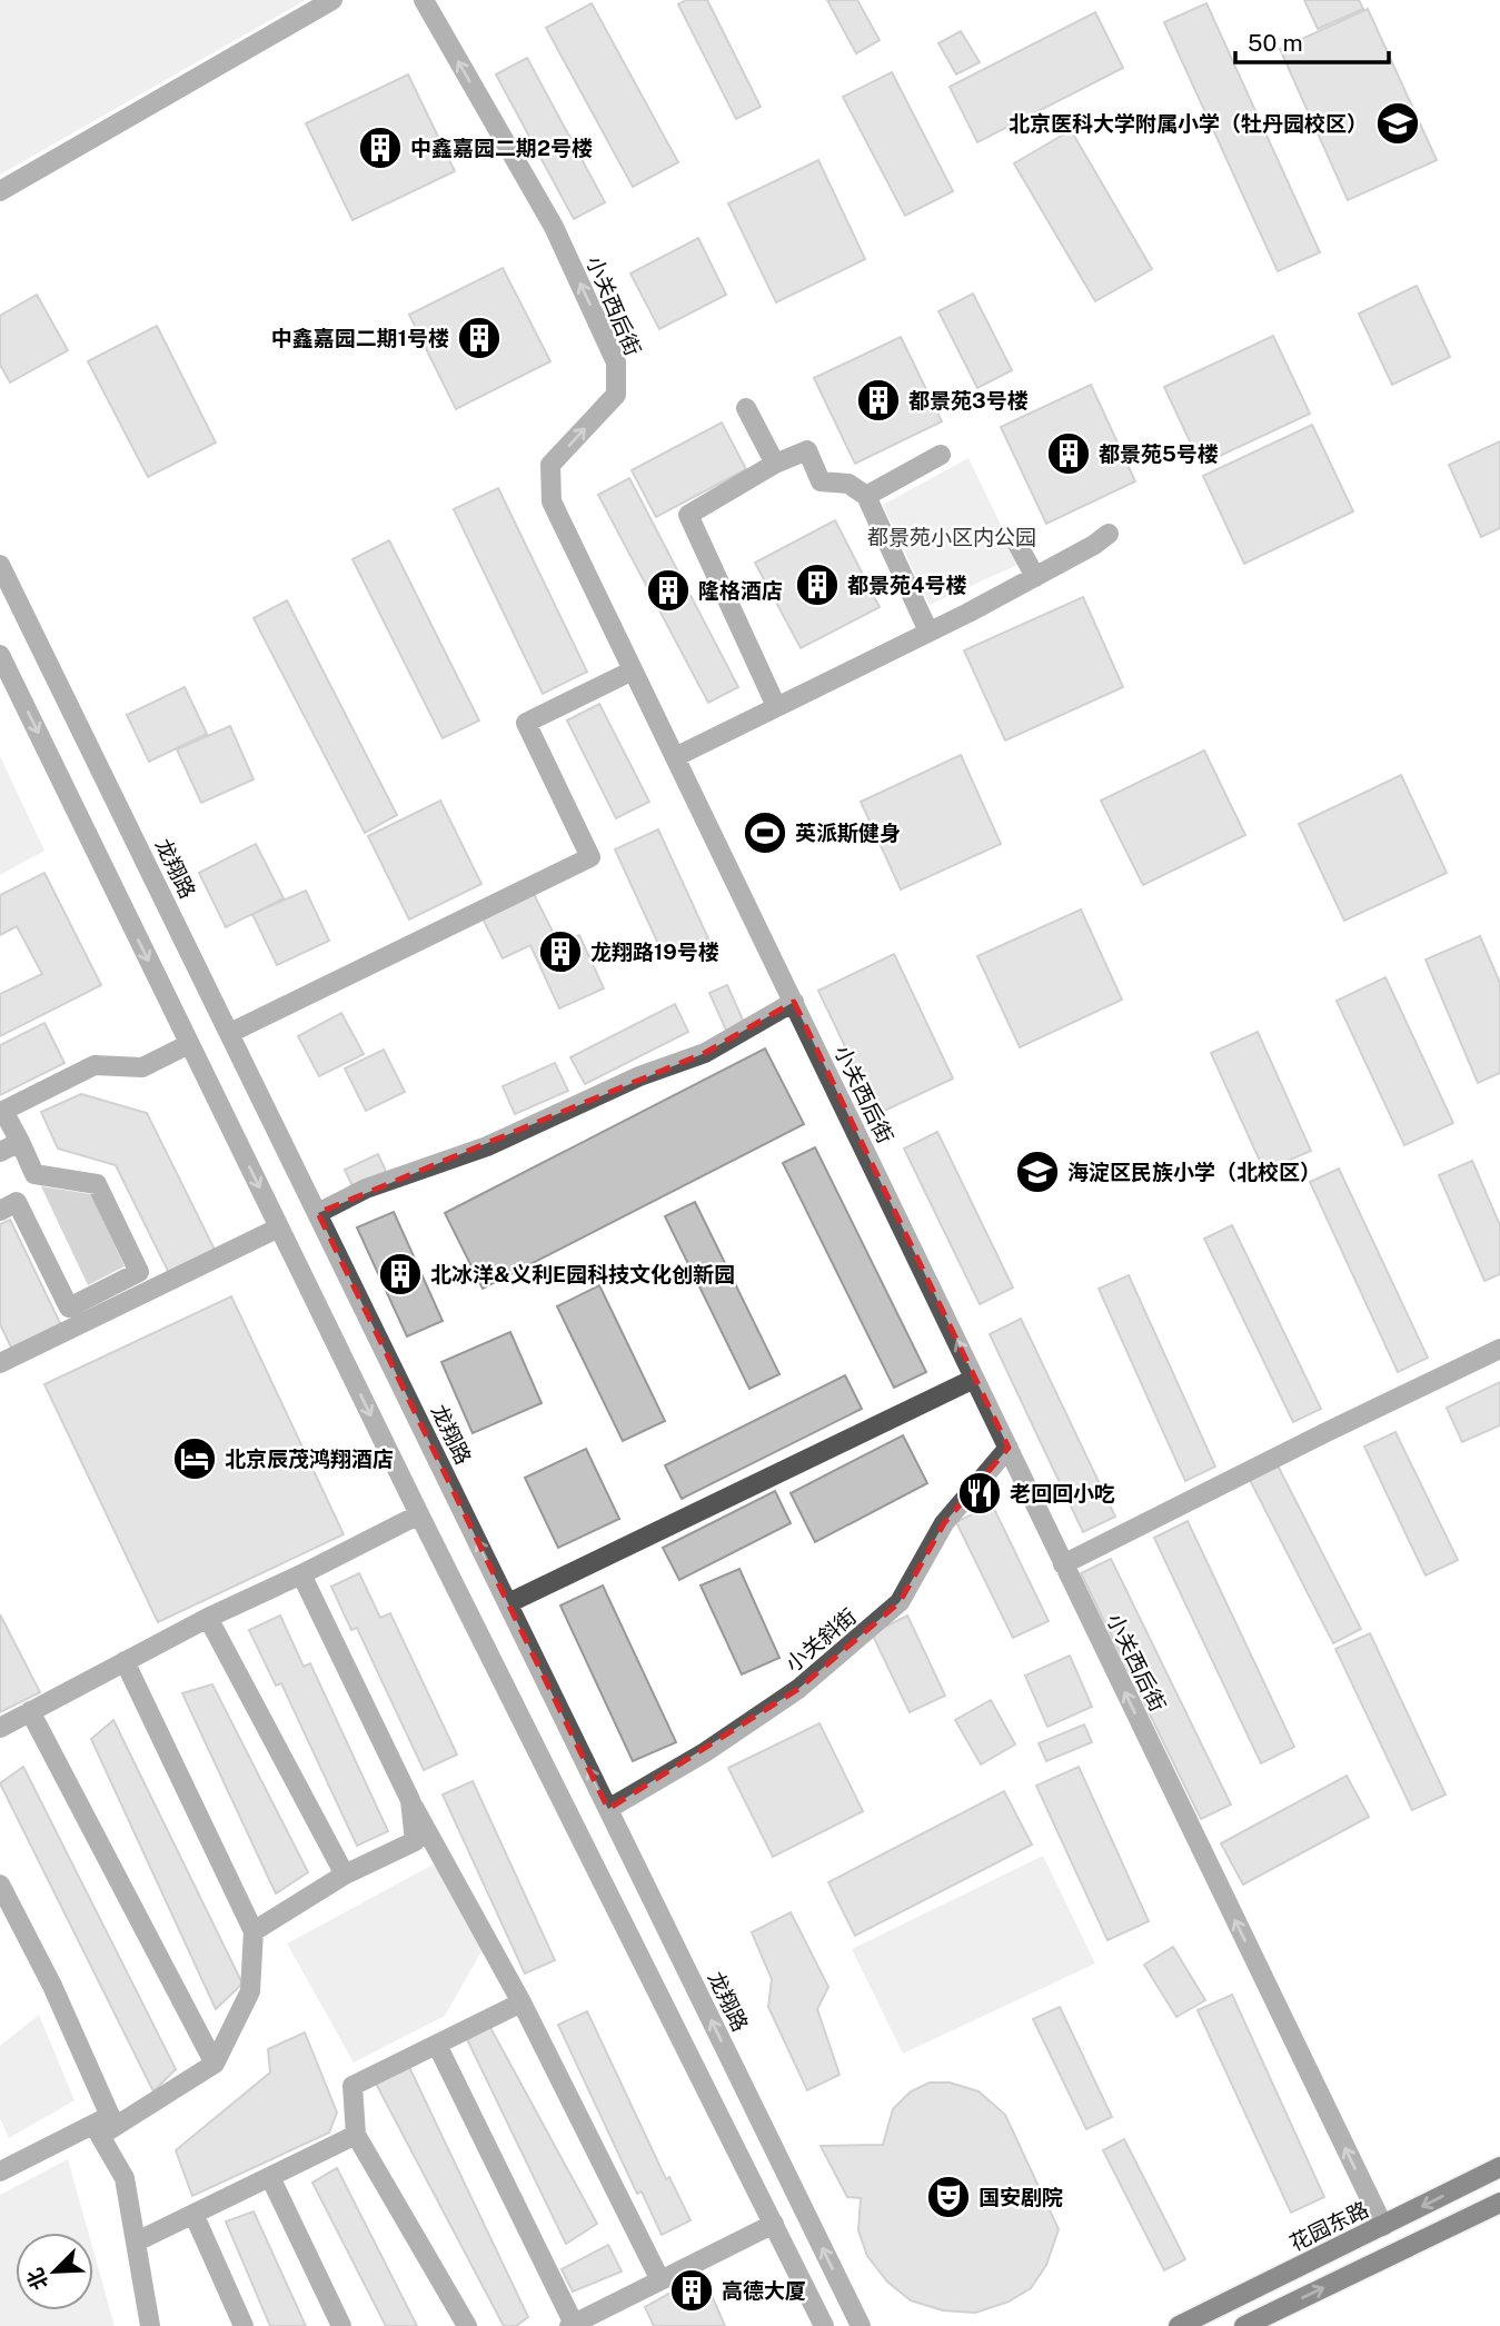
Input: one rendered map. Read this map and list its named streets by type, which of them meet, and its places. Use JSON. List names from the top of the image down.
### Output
{
  "streets": {
    "main road": ["花园东路"],
    "street": ["小关西后街", "龙翔路", "小关斜街"]
  },
  "crossings": [
    ["小关西后街", "小关斜街"],
    ["小关西后街", "花园东路"],
    ["龙翔路", "小关斜街"]
  ],
  "one_way": ["小关西后街"],
  "parks": ["都景苑小区内公园"],
  "places": {
    "school or university": ["北京医科大学附属小学（牡丹园校区）", "海淀区民族小学（北校区）"],
    "building": [
      "中鑫嘉园二期2号楼",
      "中鑫嘉园二期1号楼",
      "都景苑3号楼",
      "都景苑5号楼",
      "都景苑4号楼",
      "隆格酒店",
      "龙翔路19号楼",
      "北冰洋&义利E园科技文化创新园",
      "高德大厦"
    ],
    "sports": ["英派斯健身"],
    "hotel": ["北京辰茂鸿翔酒店"],
    "restaurant": ["老回回小吃"],
    "theatre": ["国安剧院"]
  },
  "scale_bar": "50 m",
  "north": "bottom left"
}
